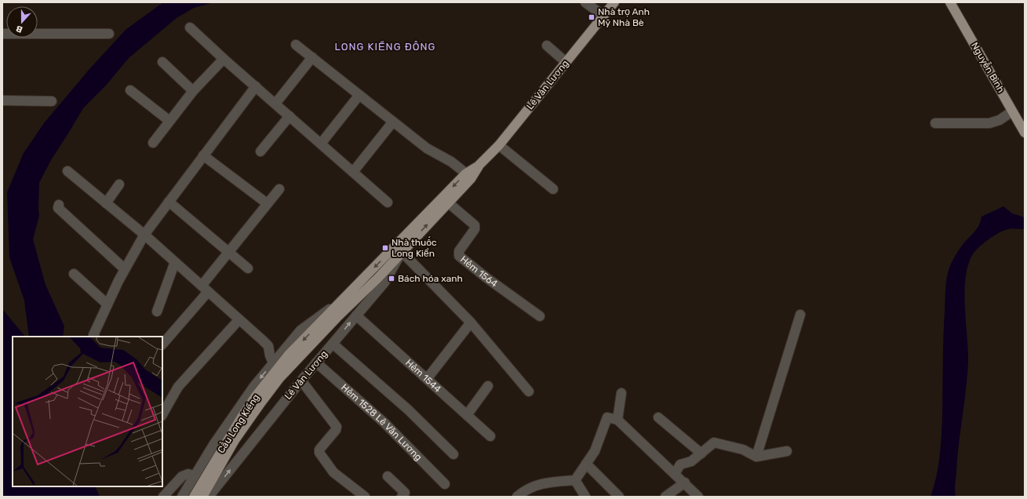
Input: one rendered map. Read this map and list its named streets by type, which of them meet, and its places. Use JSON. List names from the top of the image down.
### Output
{
  "streets": {
    "main road": ["Nguyễn Bình", "Lê Văn Lương", "Cầu Long Kiểng"],
    "street": ["Hẻm 1564", "Hẻm 1544", "Hẻm 1528 Lê Văn Lương"]
  },
  "crossings": [
    ["Lê Văn Lương", "Hẻm 1564"],
    ["Lê Văn Lương", "Hẻm 1544"],
    ["Lê Văn Lương", "Hẻm 1528 Lê Văn Lương"],
    ["Lê Văn Lương", "Cầu Long Kiểng"]
  ],
  "districts": ["LONG KIỂNG ĐÔNG"],
  "places": {
    "transit": ["Nhà trọ Anh Mỹ Nhà Bè", "Nhà thuốc Long Kiển", "Bách hóa xanh"]
  },
  "north": "bottom"
}
